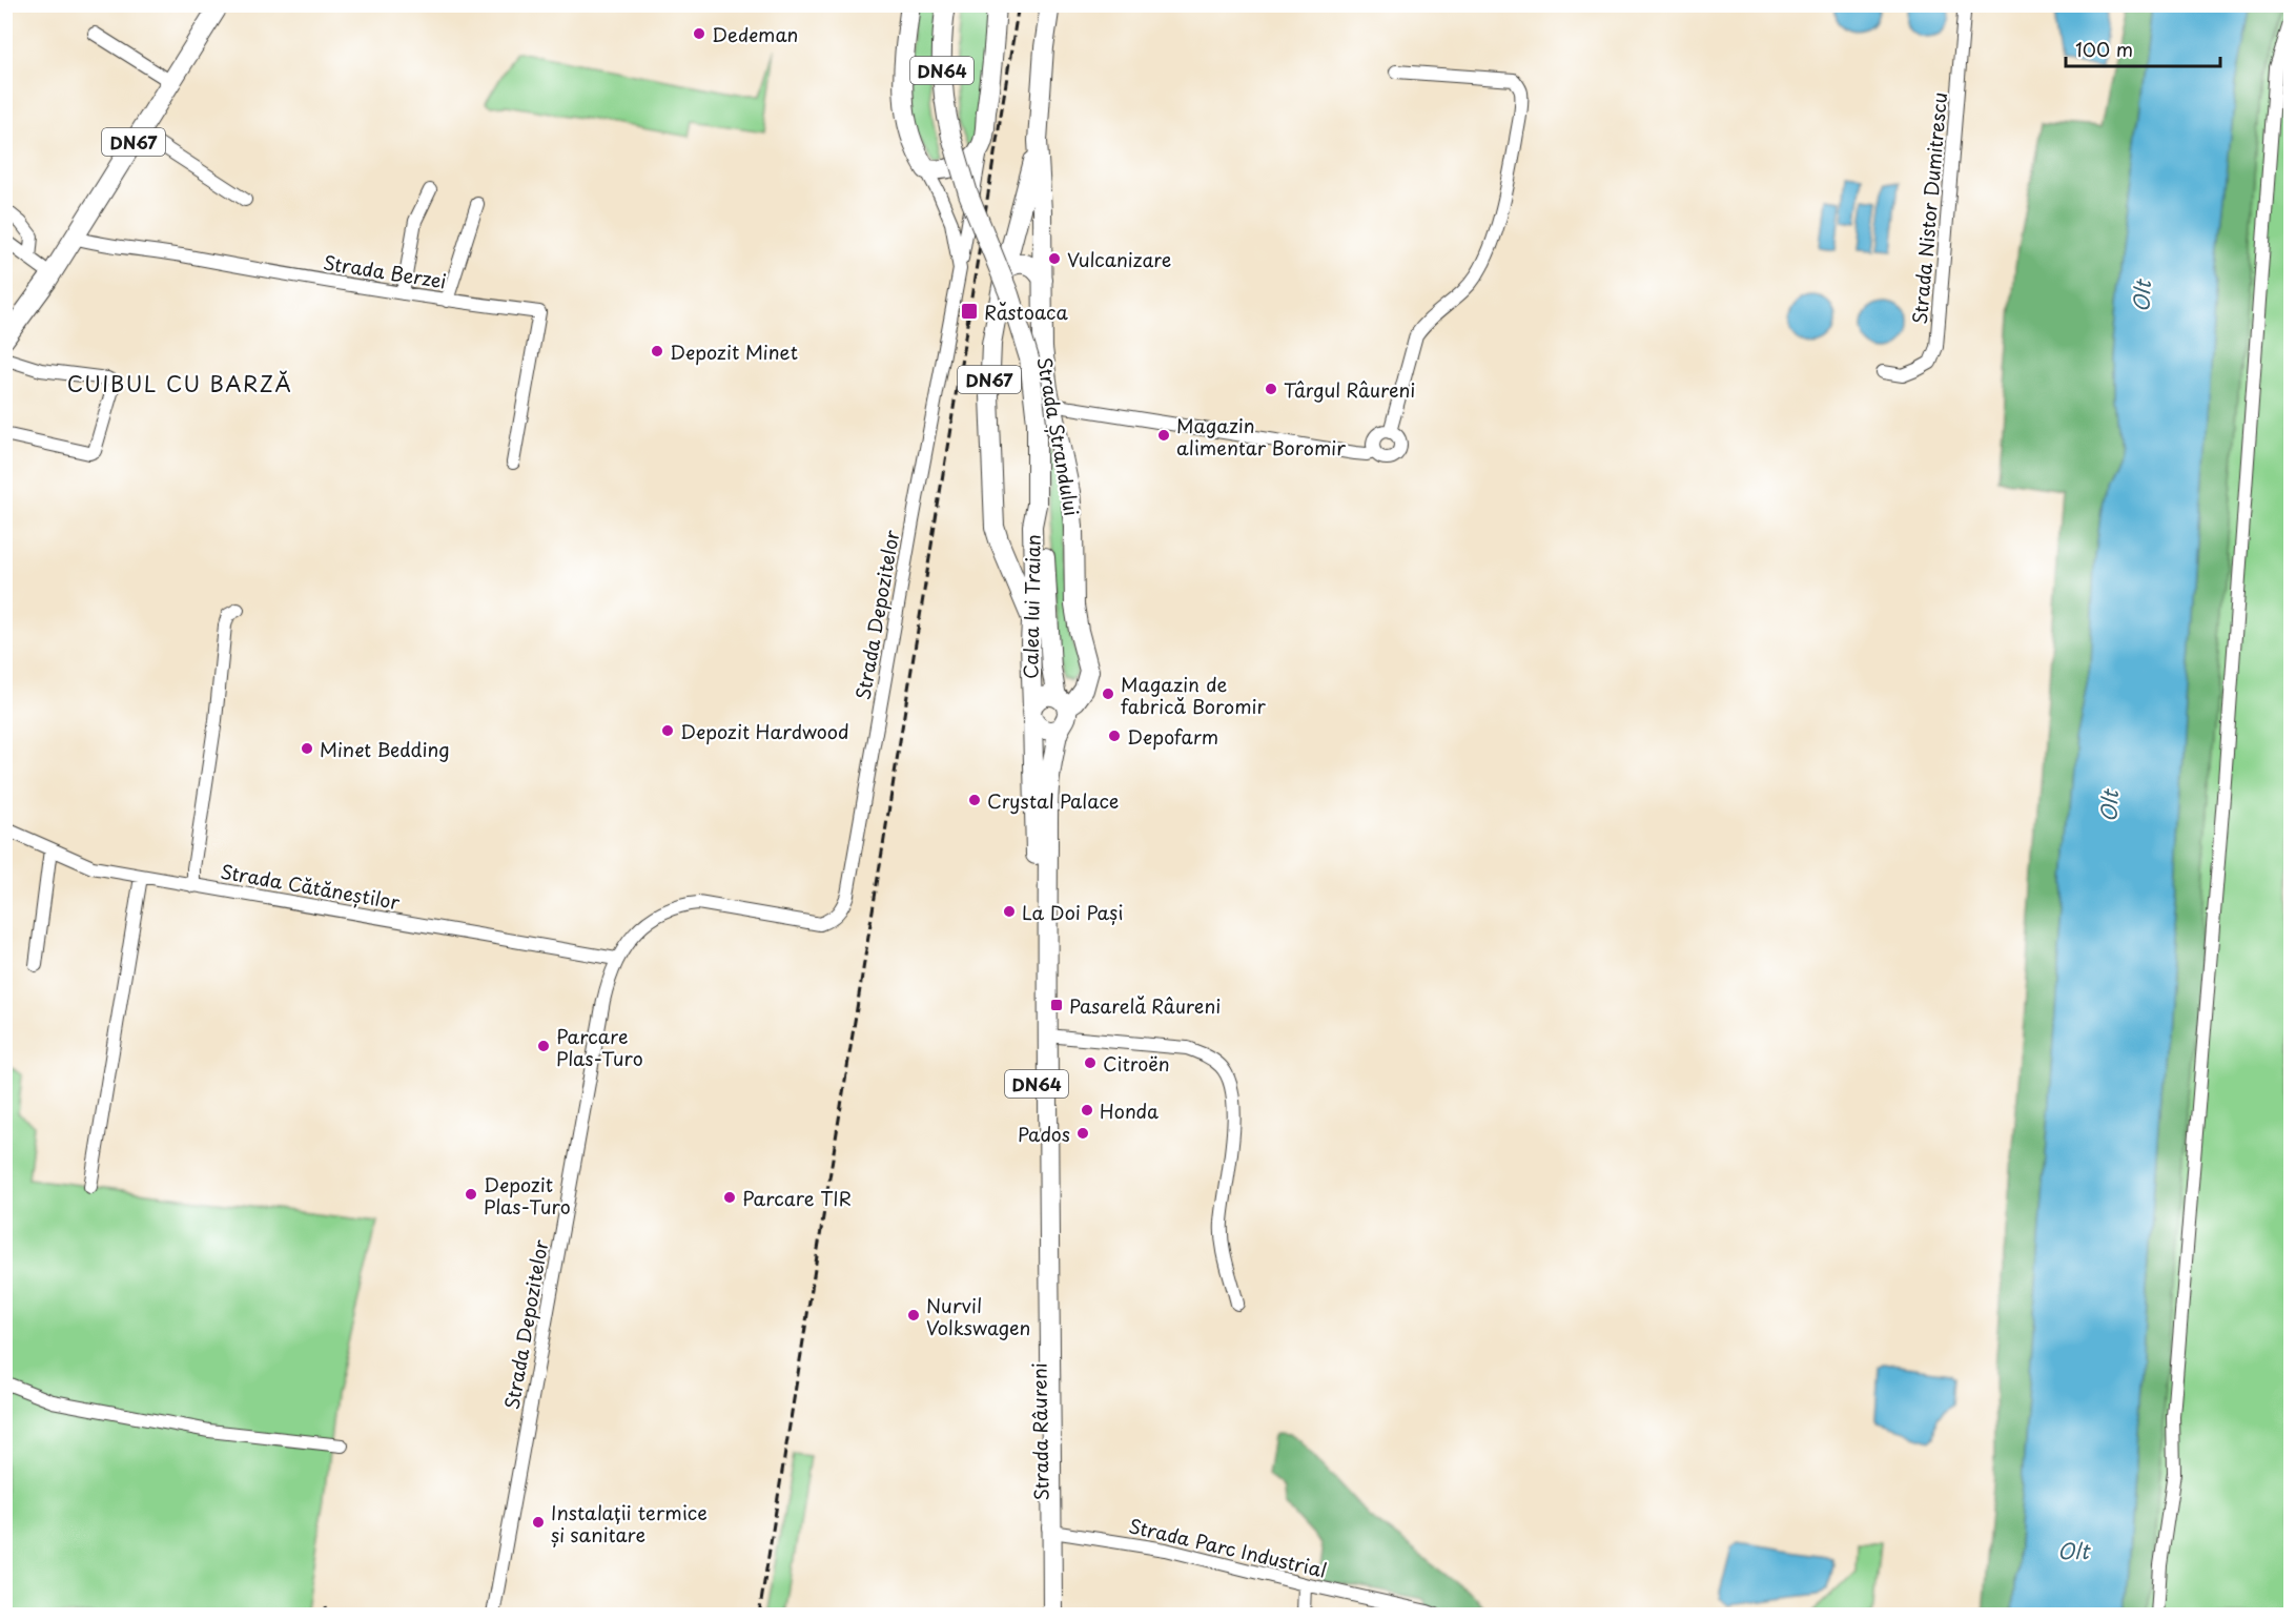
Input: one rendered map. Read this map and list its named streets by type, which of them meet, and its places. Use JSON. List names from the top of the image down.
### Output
{
  "streets": {
    "main road": [
      "DN64",
      "DN67",
      "Strada Ștrandului",
      "Calea lui Traian",
      "Strada Râureni"
    ],
    "street": [
      "Strada Nistor Dumitrescu",
      "Strada Berzei",
      "Strada Depozitelor",
      "Strada Cătăneștilor",
      "Strada Parc Industrial"
    ]
  },
  "crossings": [
    ["DN64", "Strada Ștrandului"],
    ["DN64", "Calea lui Traian"],
    ["DN64", "Strada Râureni"],
    ["DN67", "Strada Berzei"],
    ["DN67", "Strada Ștrandului"],
    ["DN67", "Calea lui Traian"],
    ["Strada Ștrandului", "Calea lui Traian"],
    ["Strada Ștrandului", "Strada Râureni"],
    ["Calea lui Traian", "Strada Râureni"],
    ["Strada Depozitelor", "Strada Cătăneștilor"],
    ["Strada Râureni", "Strada Parc Industrial"]
  ],
  "districts": ["CUIBUL CU BARZĂ"],
  "water": ["Olt"],
  "places": {
    "other": [
      "Dedeman",
      "Vulcanizare",
      "Depozit Minet",
      "Târgul Râureni",
      "Magazin alimentar Boromir",
      "Magazin de fabrică Boromir",
      "Depozit Hardwood",
      "Depofarm",
      "Minet Bedding",
      "Crystal Palace",
      "La Doi Pași",
      "Parcare Plas-Turo",
      "Citroën",
      "Honda",
      "Pados",
      "Depozit Plas-Turo",
      "Parcare TIR",
      "Nurvil Volkswagen",
      "Instalații termice și sanitare"
    ],
    "transit": ["Răstoaca", "Pasarelă Râureni"]
  },
  "scale_bar": "100 m"
}
